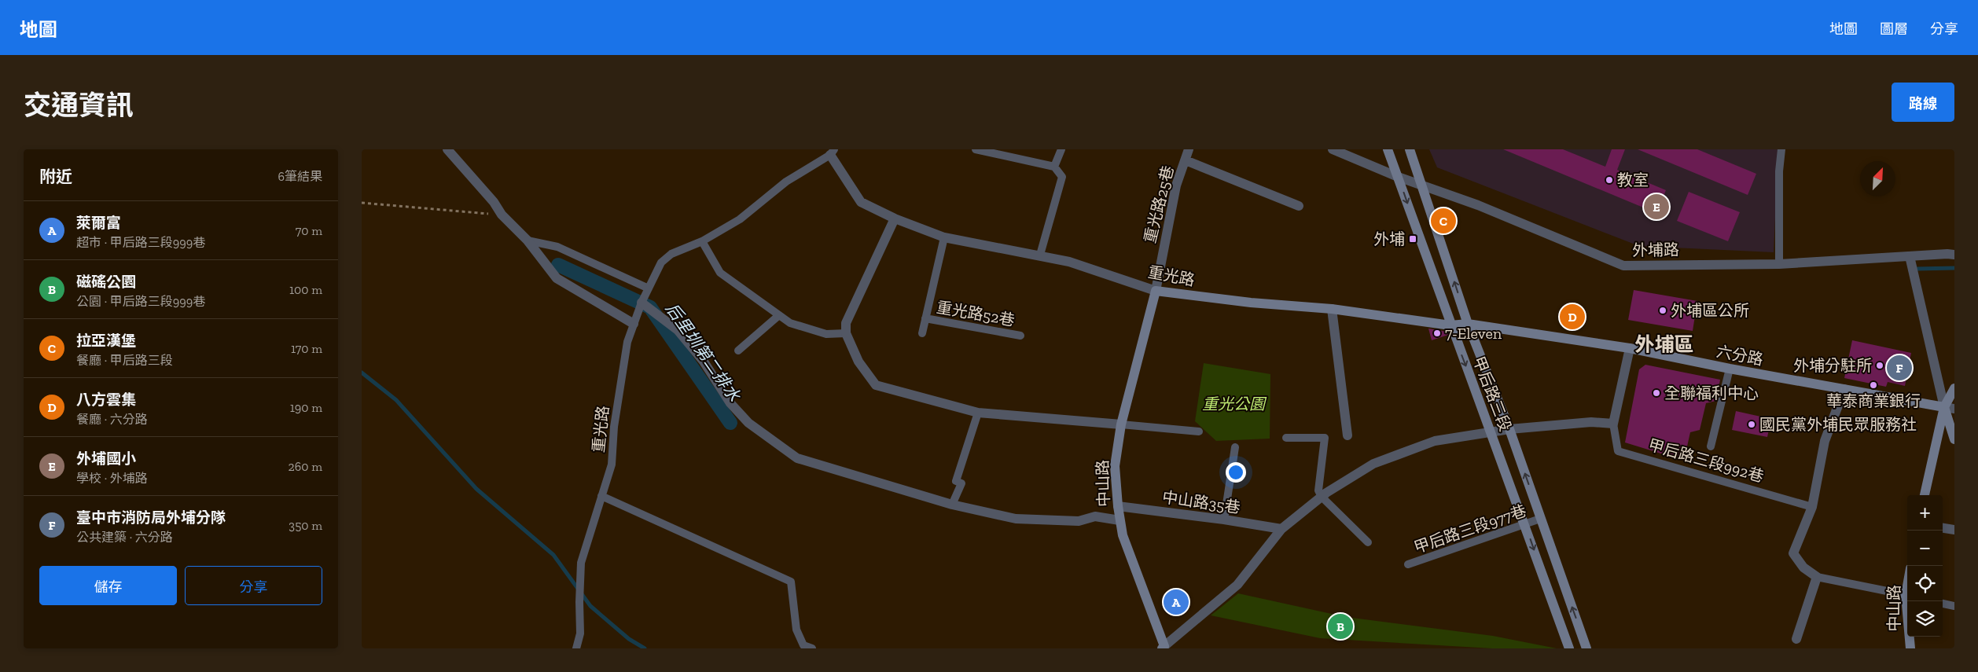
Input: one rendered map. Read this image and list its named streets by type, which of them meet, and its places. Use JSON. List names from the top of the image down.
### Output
{
  "streets": {
    "street": [
      "重光路25巷",
      "外埔路",
      "重光路",
      "六分路",
      "甲后路三段",
      "甲后路三段992巷",
      "中山路",
      "中山路35巷"
    ],
    "lane": ["重光路52巷", "甲后路三段977巷"]
  },
  "crossings": [
    ["重光路25巷", "重光路"],
    ["重光路25巷", "中山路"],
    ["外埔路", "甲后路三段"],
    ["重光路", "重光路52巷"],
    ["重光路", "六分路"],
    ["重光路", "甲后路三段"],
    ["重光路", "中山路"],
    ["六分路", "甲后路三段"],
    ["六分路", "甲后路三段992巷"],
    ["甲后路三段", "甲后路三段977巷"],
    ["中山路", "中山路35巷"]
  ],
  "districts": ["外埔區"],
  "water": ["后里圳第二排水"],
  "parks": ["重光公園"],
  "places": {
    "other": [
      "教室",
      "外埔區公所",
      "7-Eleven",
      "外埔分駐所",
      "華泰商業銀行",
      "全聯福利中心",
      "國民黨外埔民眾服務社"
    ],
    "transit": ["外埔"]
  },
  "north": "top right",
  "page": {
    "header": "地圖",
    "nav": ["地圖", "圖層", "分享"],
    "title": "交通資訊",
    "buttons": [
      "路線",
      ["儲存", "分享"]
    ],
    "heading": ["附近", "6筆結果"],
    "pins": [
      "E",
      "C",
      "D",
      "F",
      "A",
      "B"
    ],
    "list": [
      {
        "mark": "A",
        "name": "萊爾富",
        "note": "超市 · 甲后路三段999巷",
        "value": "70 m"
      },
      {
        "mark": "B",
        "name": "磁磘公園",
        "note": "公園 · 甲后路三段999巷",
        "value": "100 m"
      },
      {
        "mark": "C",
        "name": "拉亞漢堡",
        "note": "餐廳 · 甲后路三段",
        "value": "170 m"
      },
      {
        "mark": "D",
        "name": "八方雲集",
        "note": "餐廳 · 六分路",
        "value": "190 m"
      },
      {
        "mark": "E",
        "name": "外埔國小",
        "note": "學校 · 外埔路",
        "value": "260 m"
      },
      {
        "mark": "F",
        "name": "臺中市消防局外埔分隊",
        "note": "公共建築 · 六分路",
        "value": "350 m"
      }
    ],
    "map_buttons": ["+", "−"]
  }
}
